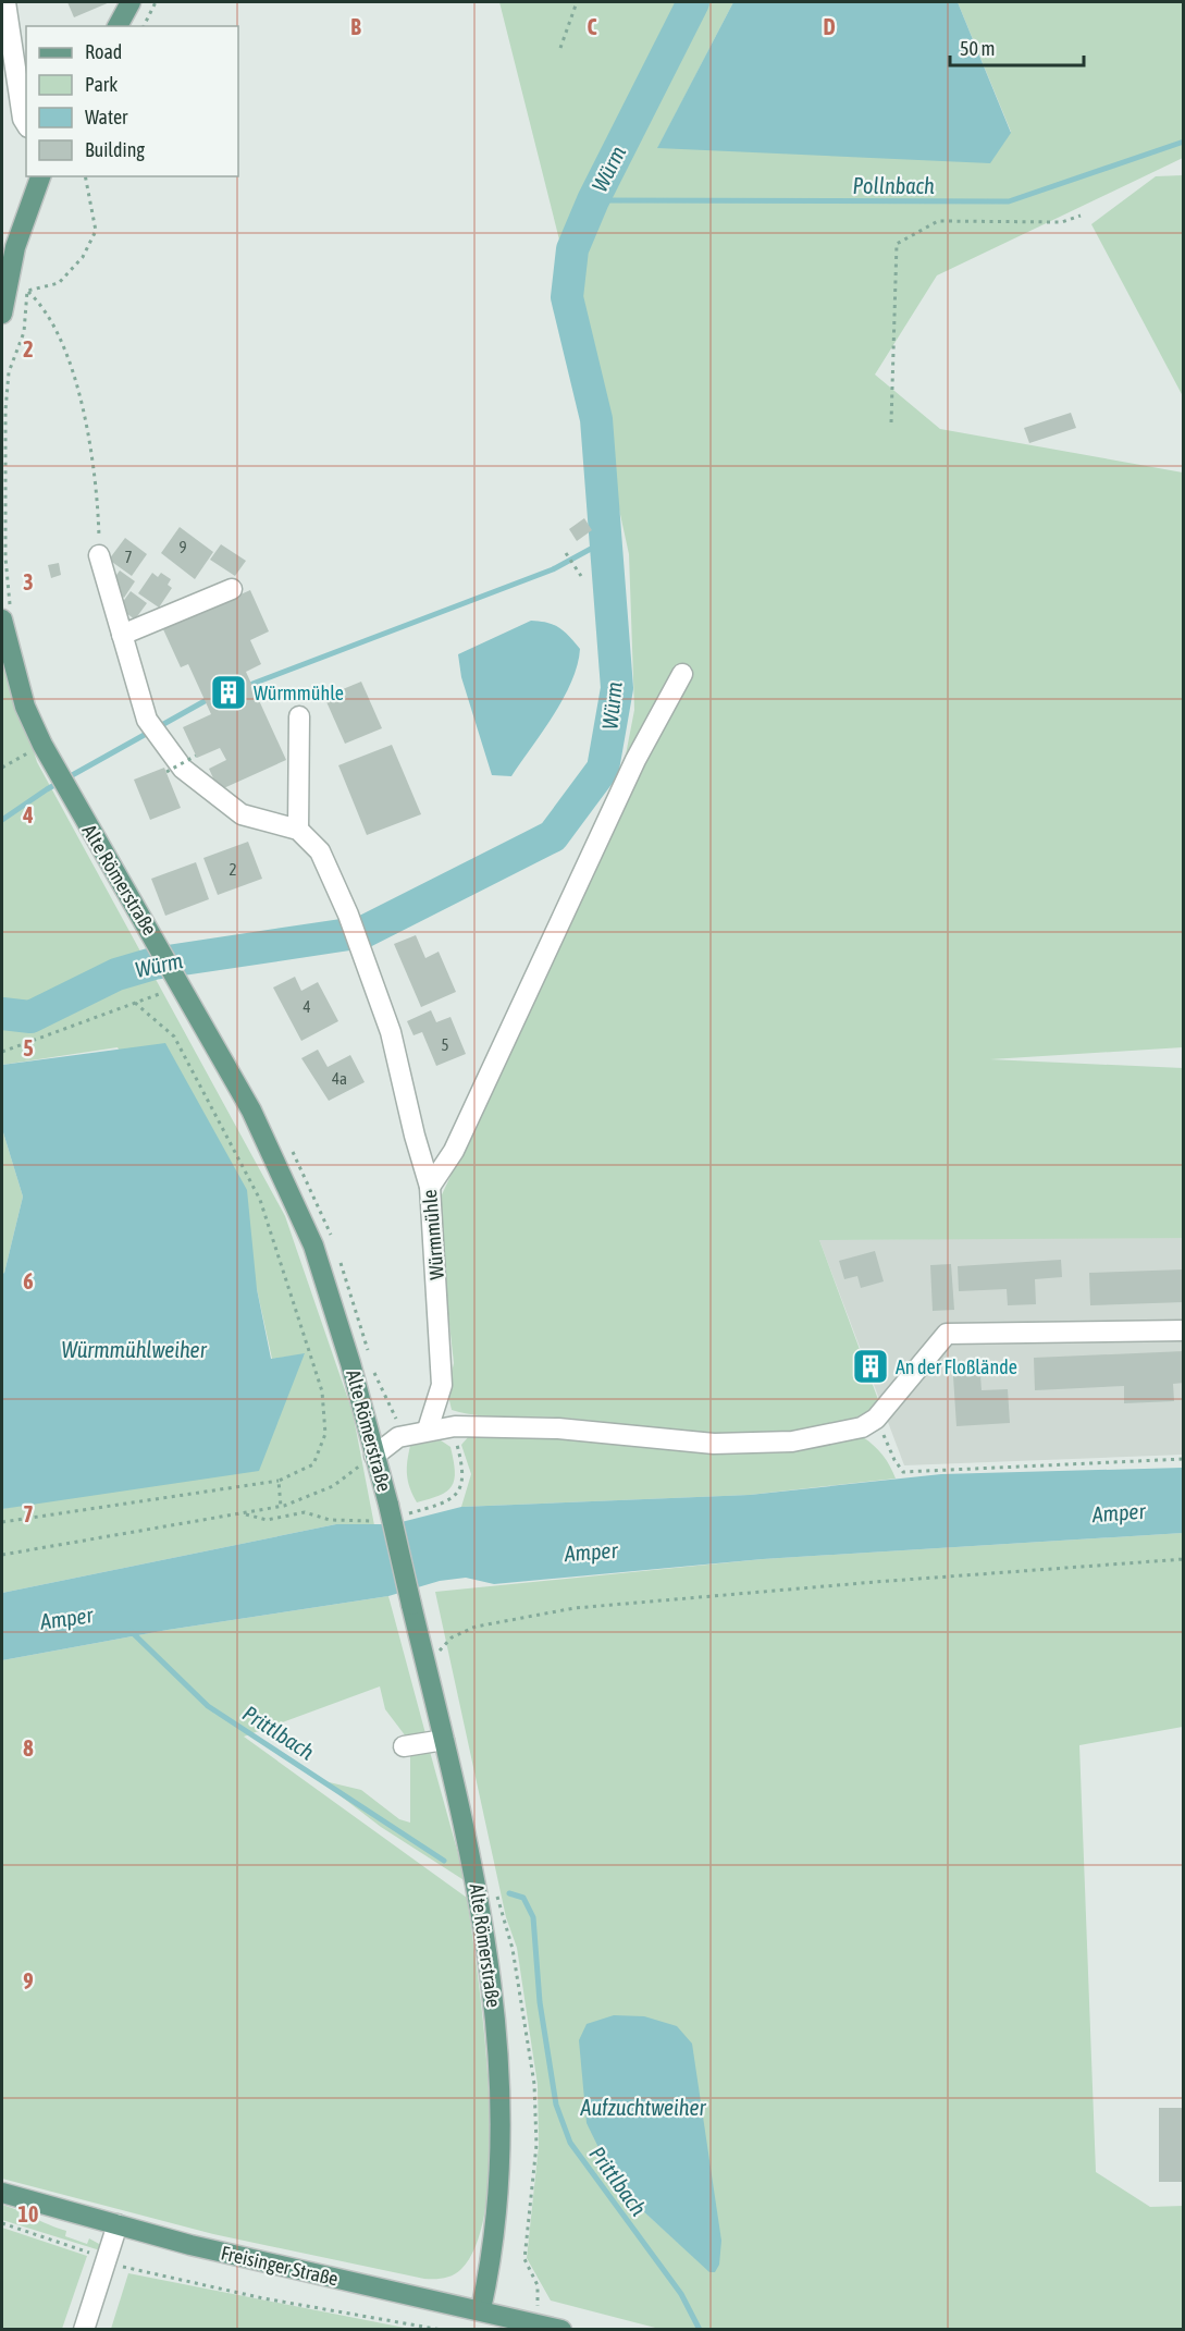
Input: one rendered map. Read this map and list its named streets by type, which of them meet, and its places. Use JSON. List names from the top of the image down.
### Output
{
  "streets": {
    "main road": ["Alte Römerstraße", "Freisinger Straße"],
    "street": ["Würmmühle"]
  },
  "crossings": [
    ["Alte Römerstraße", "Freisinger Straße"]
  ],
  "water": [
    "Würm",
    "Pollnbach",
    "Würmmühlweiher",
    "Amper",
    "Prittlbach",
    "Aufzuchtweiher"
  ],
  "places": {
    "building": ["Würmmühle", "An der Floßlände"]
  },
  "house_numbers": [
    "9",
    "7",
    "2",
    "4",
    "5",
    "4a"
  ],
  "legend": [
    "Road",
    "Park",
    "Water",
    "Building"
  ],
  "scale_bar": "50 m",
  "grid": {
    "columns": ["B", "C", "D"],
    "rows": [
      "2",
      "3",
      "4",
      "5",
      "6",
      "7",
      "8",
      "9",
      "10"
    ]
  }
}
